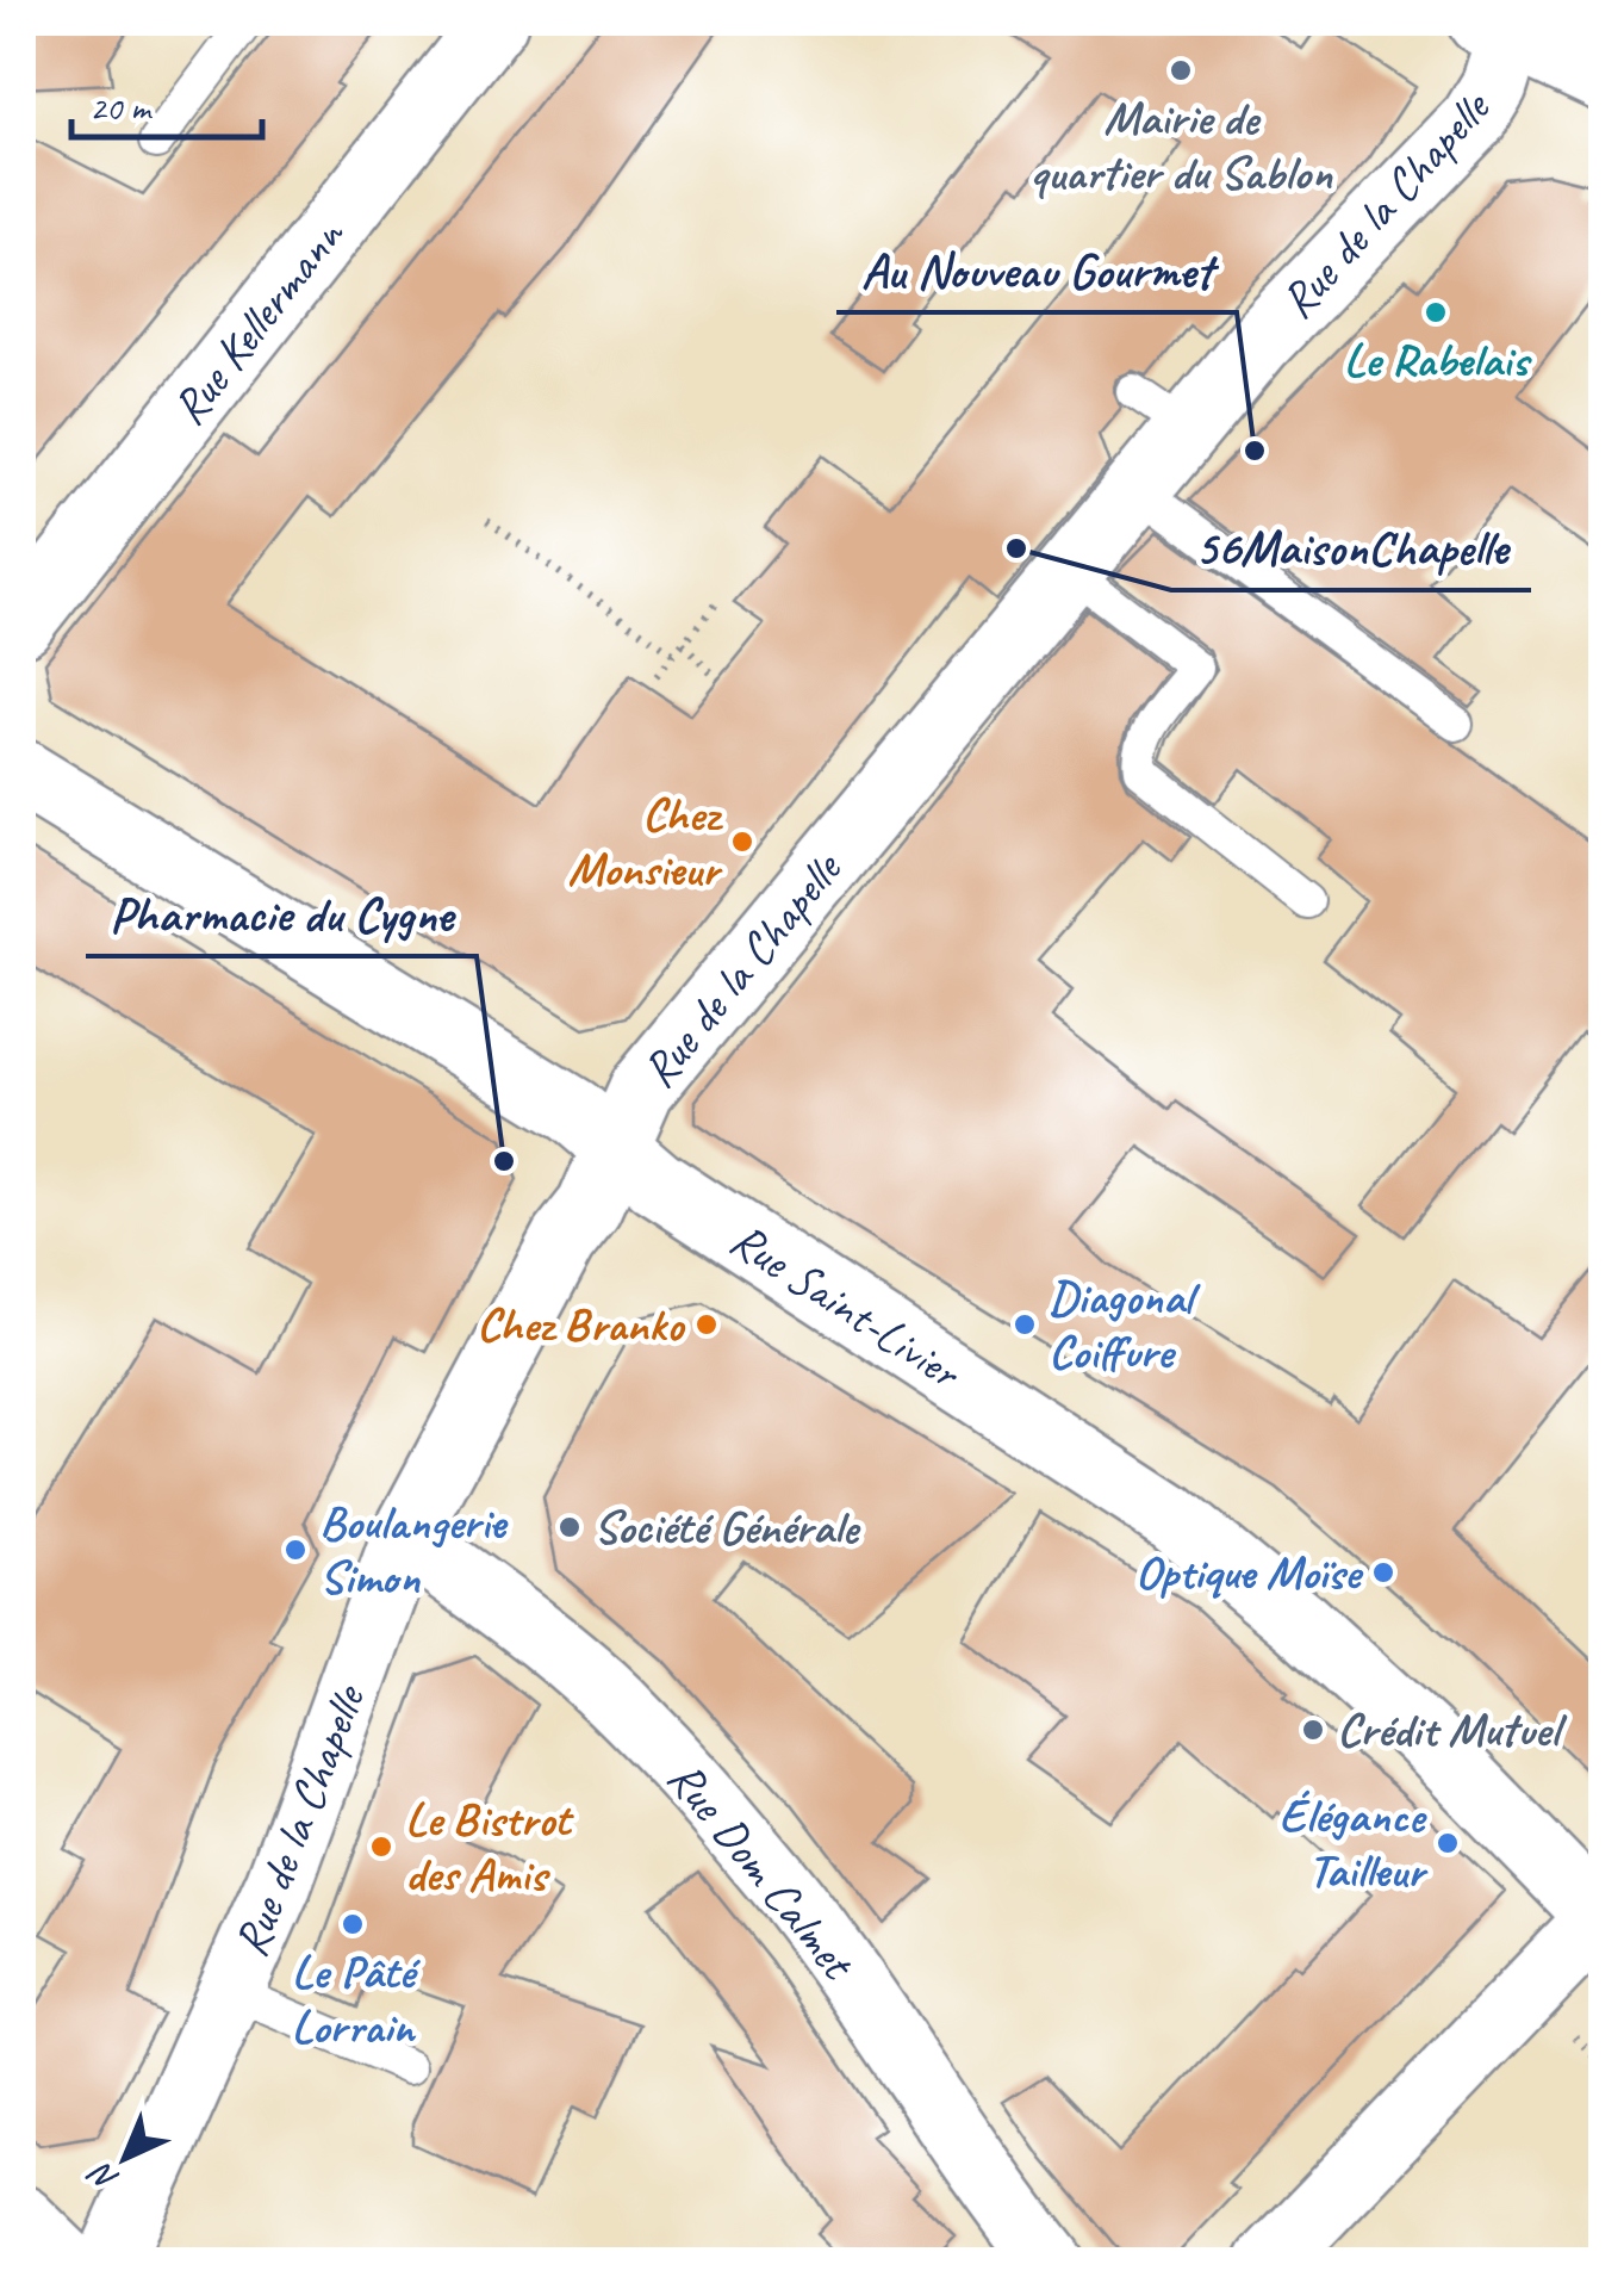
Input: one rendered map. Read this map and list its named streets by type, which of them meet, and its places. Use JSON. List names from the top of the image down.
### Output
{
  "streets": {
    "street": [
      "Rue de la Chapelle",
      "Rue Kellermann",
      "Rue Saint-Livier",
      "Rue Dom Calmet"
    ]
  },
  "crossings": [
    ["Rue de la Chapelle", "Rue Saint-Livier"],
    ["Rue de la Chapelle", "Rue Dom Calmet"]
  ],
  "places": [
    "Mairie de quartier du Sablon",
    "Le Rabelais",
    "Au Nouveau Gourmet",
    "56MaisonChapelle",
    "Chez Monsieur",
    "Pharmacie du Cygne",
    "Chez Branko",
    "Diagonal Coiffure",
    "Société Générale",
    "Boulangerie Simon",
    "Optique Moïse",
    "Crédit Mutuel",
    "Élégance Tailleur",
    "Le Bistrot des Amis",
    "Le Pâté Lorrain"
  ],
  "scale_bar": "20 m",
  "north": "bottom left"
}
